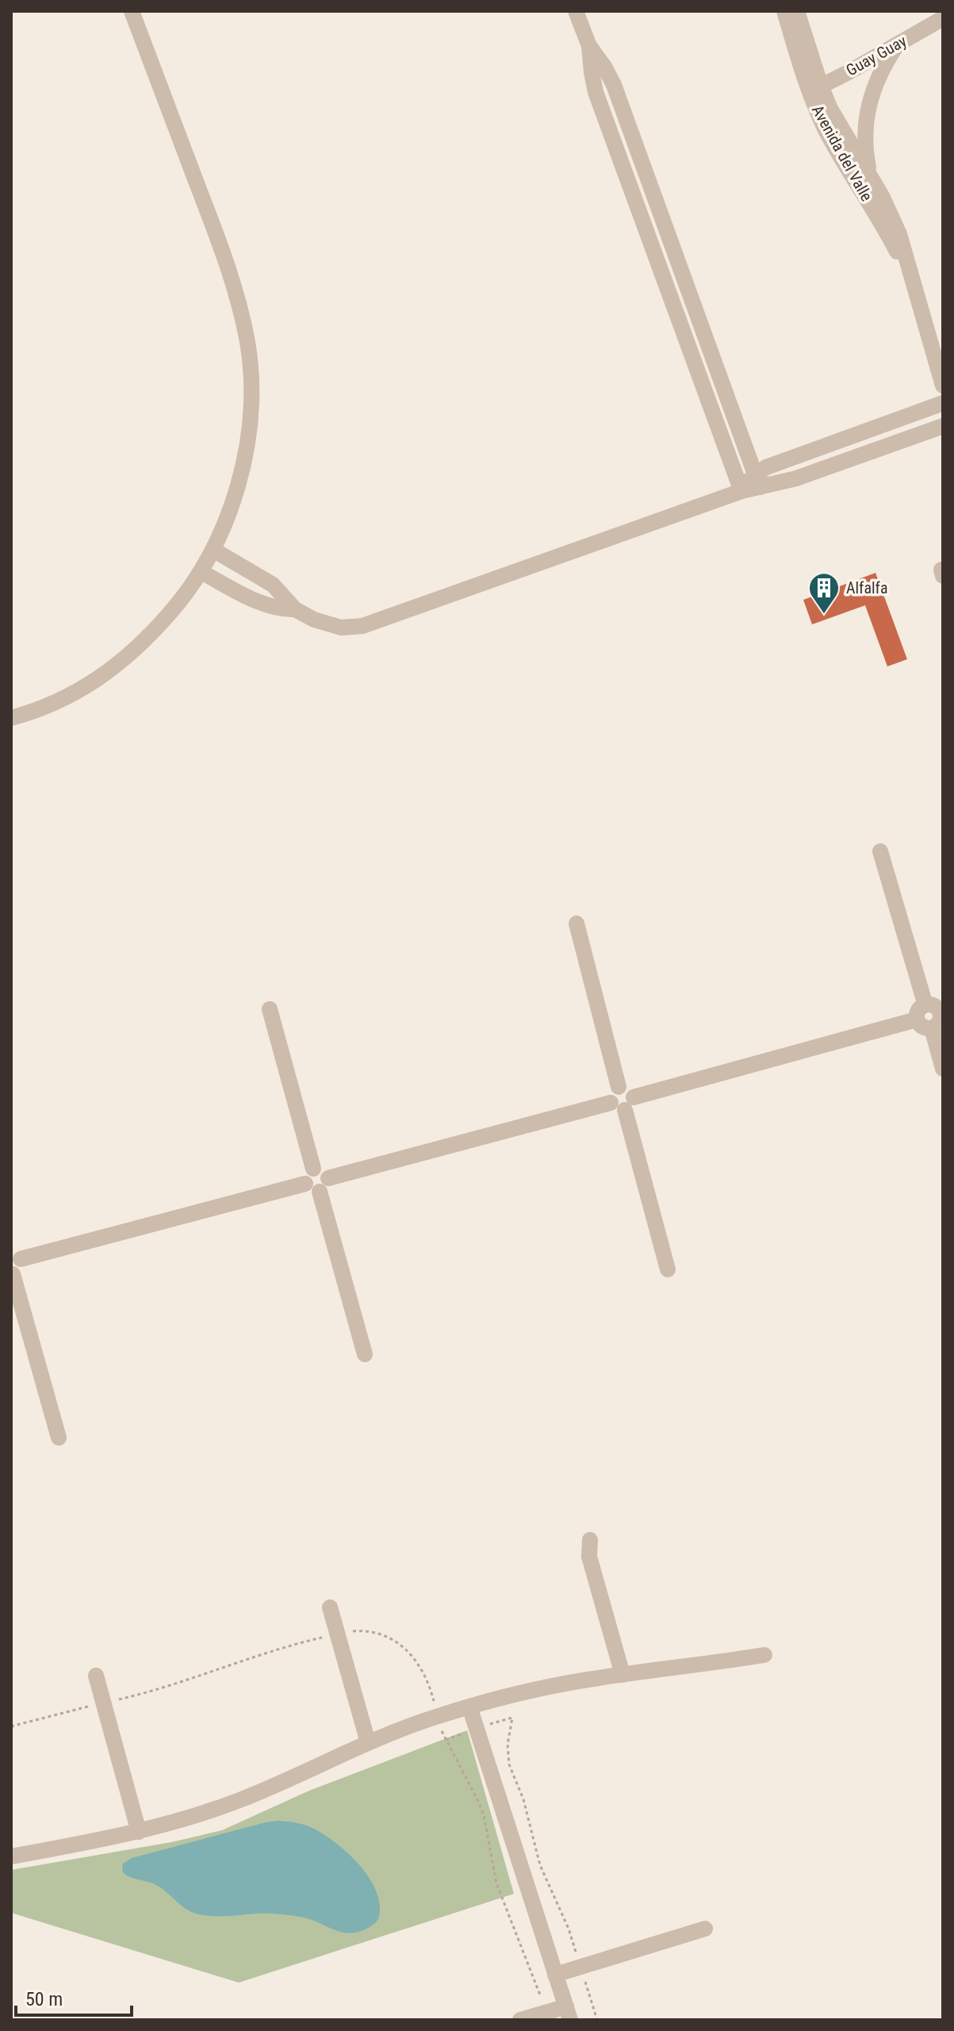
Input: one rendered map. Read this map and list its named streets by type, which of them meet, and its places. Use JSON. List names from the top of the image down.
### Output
{
  "streets": {
    "street": ["Guay Guay", "Avenida del Valle"]
  },
  "crossings": [
    ["Guay Guay", "Avenida del Valle"]
  ],
  "places": {
    "building": ["Alfalfa"]
  },
  "scale_bar": "50 m"
}
